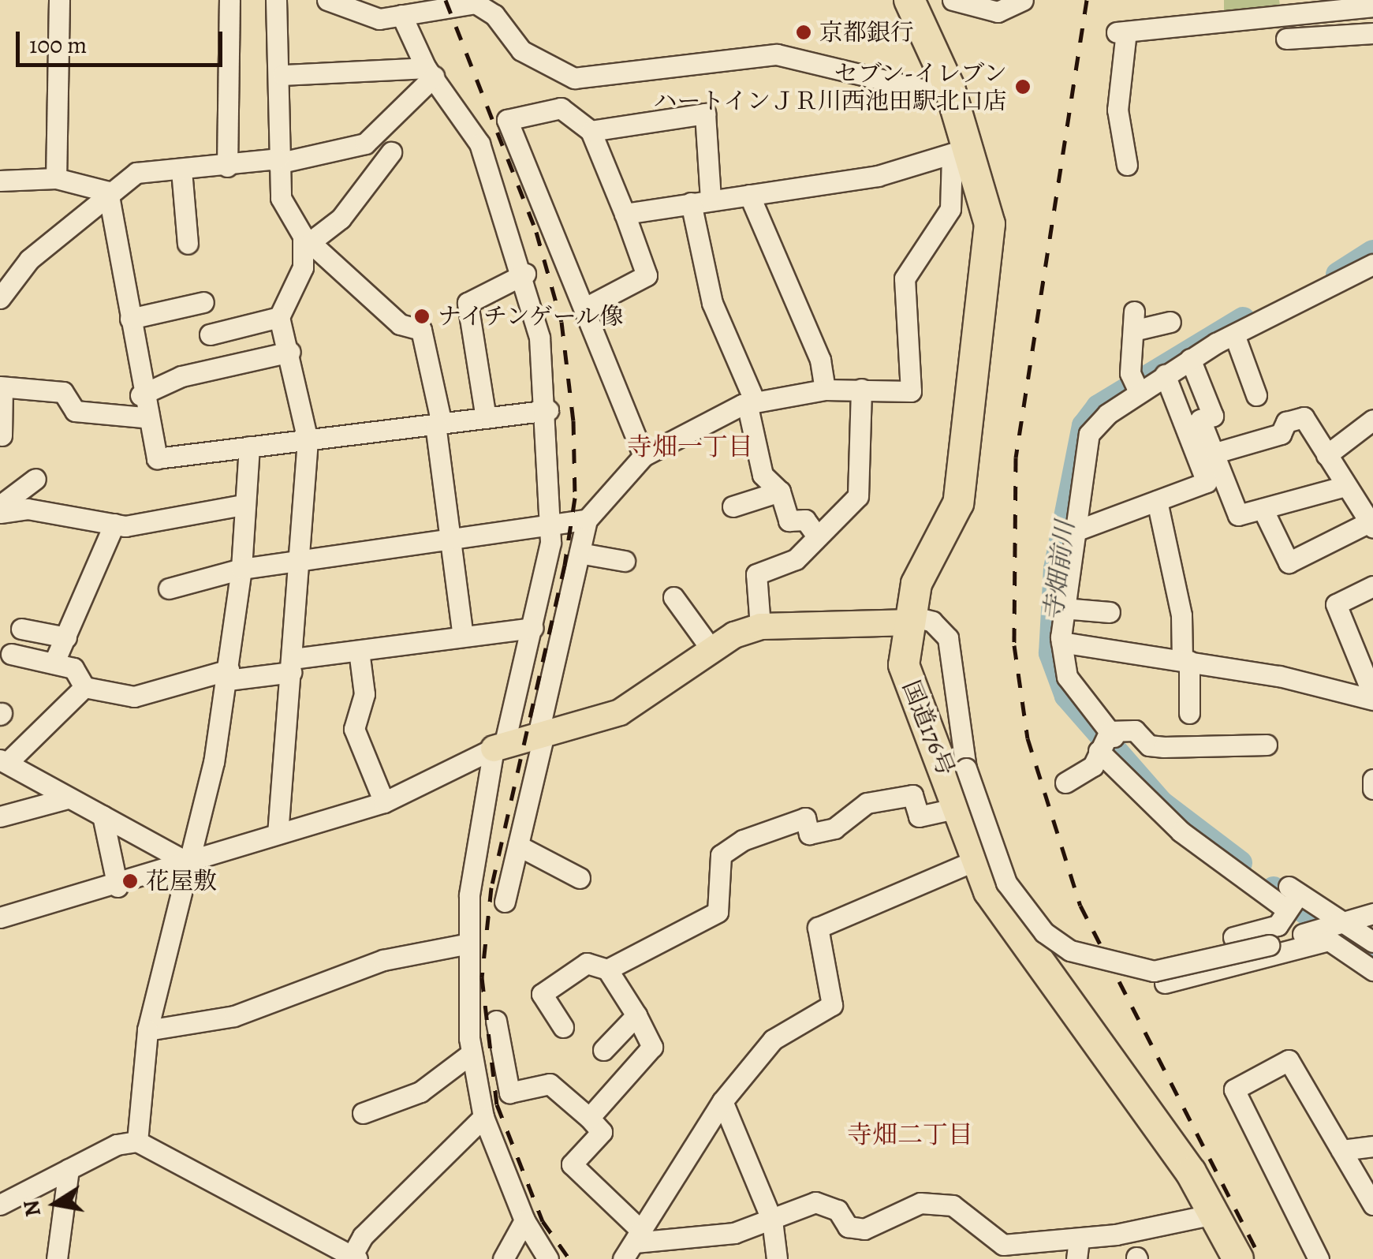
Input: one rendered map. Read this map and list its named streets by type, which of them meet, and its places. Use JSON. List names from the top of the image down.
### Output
{
  "streets": {
    "highway": ["国道176号"]
  },
  "districts": ["寺畑一丁目", "寺畑二丁目"],
  "water": ["寺畑前川"],
  "places": [
    "京都銀行",
    "セブン-イレブン ハートインＪＲ川西池田駅北口店",
    "ナイチンゲール像",
    "花屋敷"
  ],
  "scale_bar": "100 m",
  "north": "left"
}
